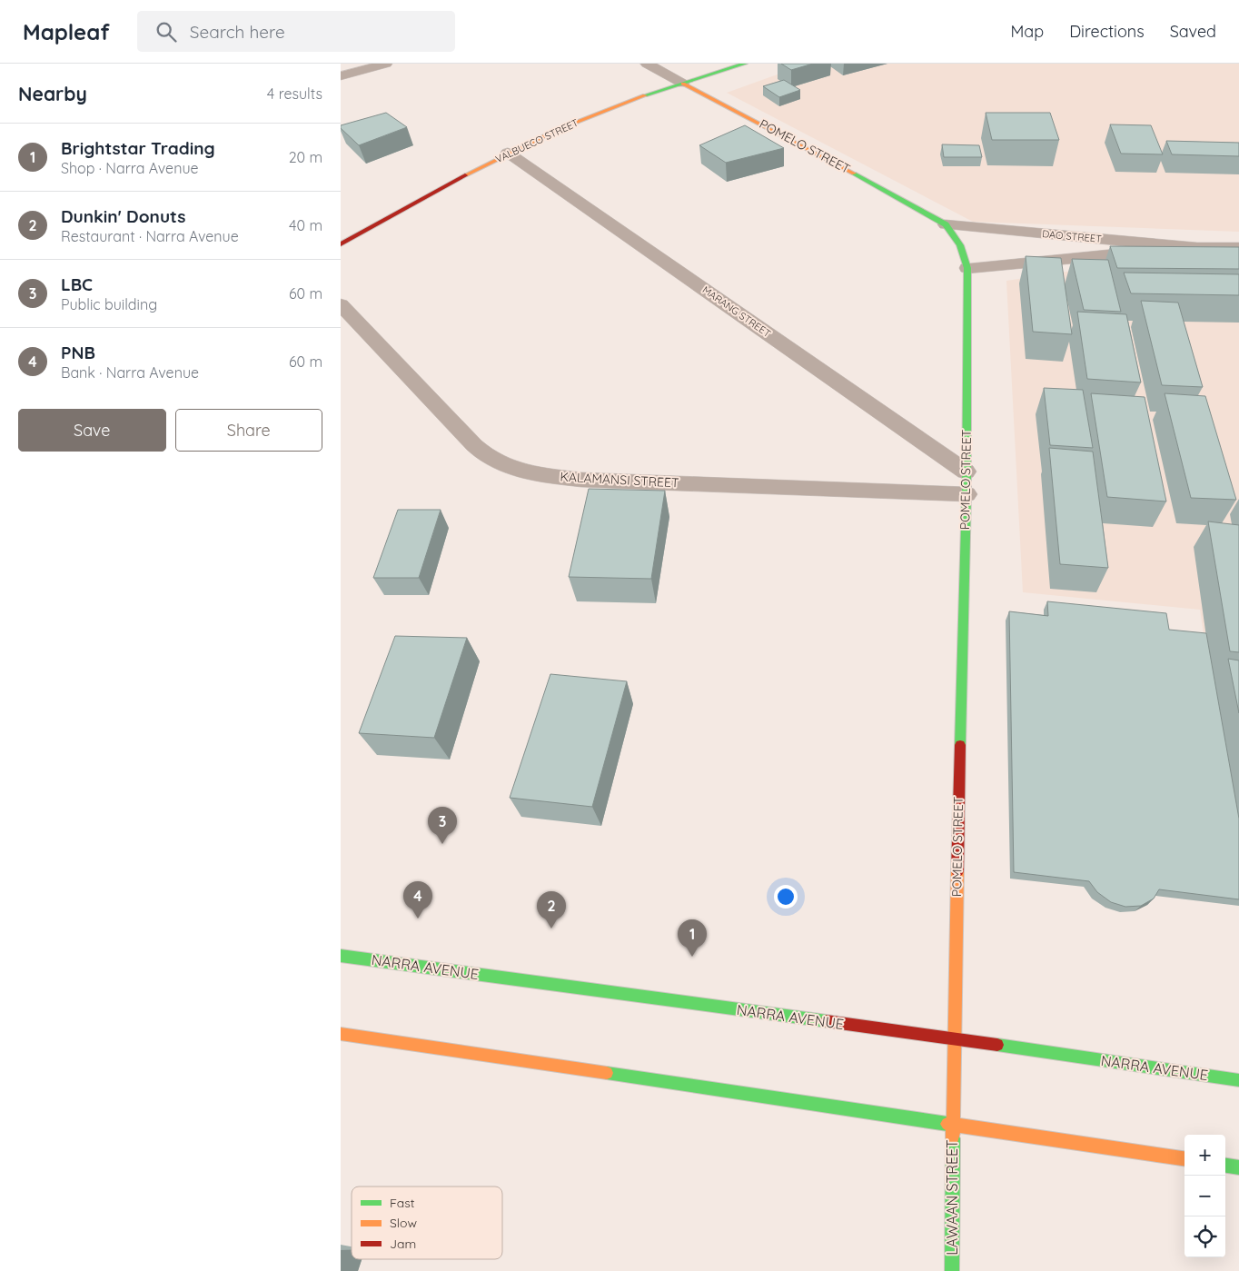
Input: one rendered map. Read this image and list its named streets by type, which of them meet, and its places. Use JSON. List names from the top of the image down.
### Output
{
  "streets": {
    "main road": [
      "VALBUECO STREET",
      "POMELO STREET",
      "NARRA AVENUE",
      "LAWAAN STREET"
    ],
    "street": ["DAO STREET", "MARANG STREET", "KALAMANSI STREET"]
  },
  "crossings": [
    ["VALBUECO STREET", "POMELO STREET"],
    ["VALBUECO STREET", "MARANG STREET"],
    ["POMELO STREET", "DAO STREET"],
    ["POMELO STREET", "MARANG STREET"],
    ["POMELO STREET", "KALAMANSI STREET"],
    ["POMELO STREET", "NARRA AVENUE"],
    ["POMELO STREET", "LAWAAN STREET"]
  ],
  "legend": ["Fast", "Slow", "Jam"],
  "page": {
    "header": "Mapleaf",
    "search": "Search here",
    "nav": ["Map", "Directions", "Saved"],
    "heading": ["Nearby", "4 results"],
    "list": [
      {
        "mark": "1",
        "name": "Brightstar Trading",
        "note": "Shop · Narra Avenue",
        "value": "20 m"
      },
      {
        "mark": "2",
        "name": "Dunkin' Donuts",
        "note": "Restaurant · Narra Avenue",
        "value": "40 m"
      },
      {
        "mark": "3",
        "name": "LBC",
        "note": "Public building",
        "value": "60 m"
      },
      {
        "mark": "4",
        "name": "PNB",
        "note": "Bank · Narra Avenue",
        "value": "60 m"
      }
    ],
    "buttons": ["Save", "Share"],
    "pins": [
      "3",
      "4",
      "2",
      "1"
    ],
    "map_buttons": ["+", "−"]
  }
}
